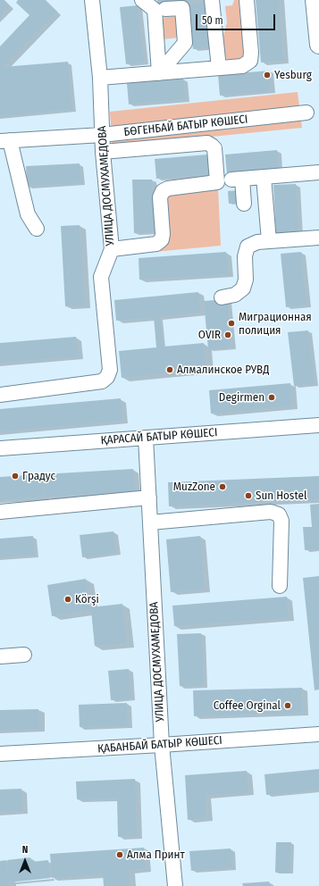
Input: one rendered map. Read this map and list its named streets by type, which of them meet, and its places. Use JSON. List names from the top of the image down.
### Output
{
  "streets": {
    "street": [
      "БӨГЕНБАЙ БАТЫР КӨШЕСІ",
      "УЛИЦА ДОСМУХАМЕДОВА",
      "ҚАРАСАЙ БАТЫР КӨШЕСІ",
      "ҚАБАНБАЙ БАТЫР КӨШЕСІ"
    ]
  },
  "crossings": [
    ["БӨГЕНБАЙ БАТЫР КӨШЕСІ", "УЛИЦА ДОСМУХАМЕДОВА"],
    ["УЛИЦА ДОСМУХАМЕДОВА", "ҚАРАСАЙ БАТЫР КӨШЕСІ"],
    ["УЛИЦА ДОСМУХАМЕДОВА", "ҚАБАНБАЙ БАТЫР КӨШЕСІ"]
  ],
  "places": [
    "Yesburg",
    "Миграционная полиция",
    "OVIR",
    "Алмалинское РУВД",
    "Degirmen",
    "Градус",
    "MuzZone",
    "Sun Hostel",
    "Körşi",
    "Coffee Orginal",
    "Алма Принт"
  ],
  "scale_bar": "50 m",
  "north": "top"
}
